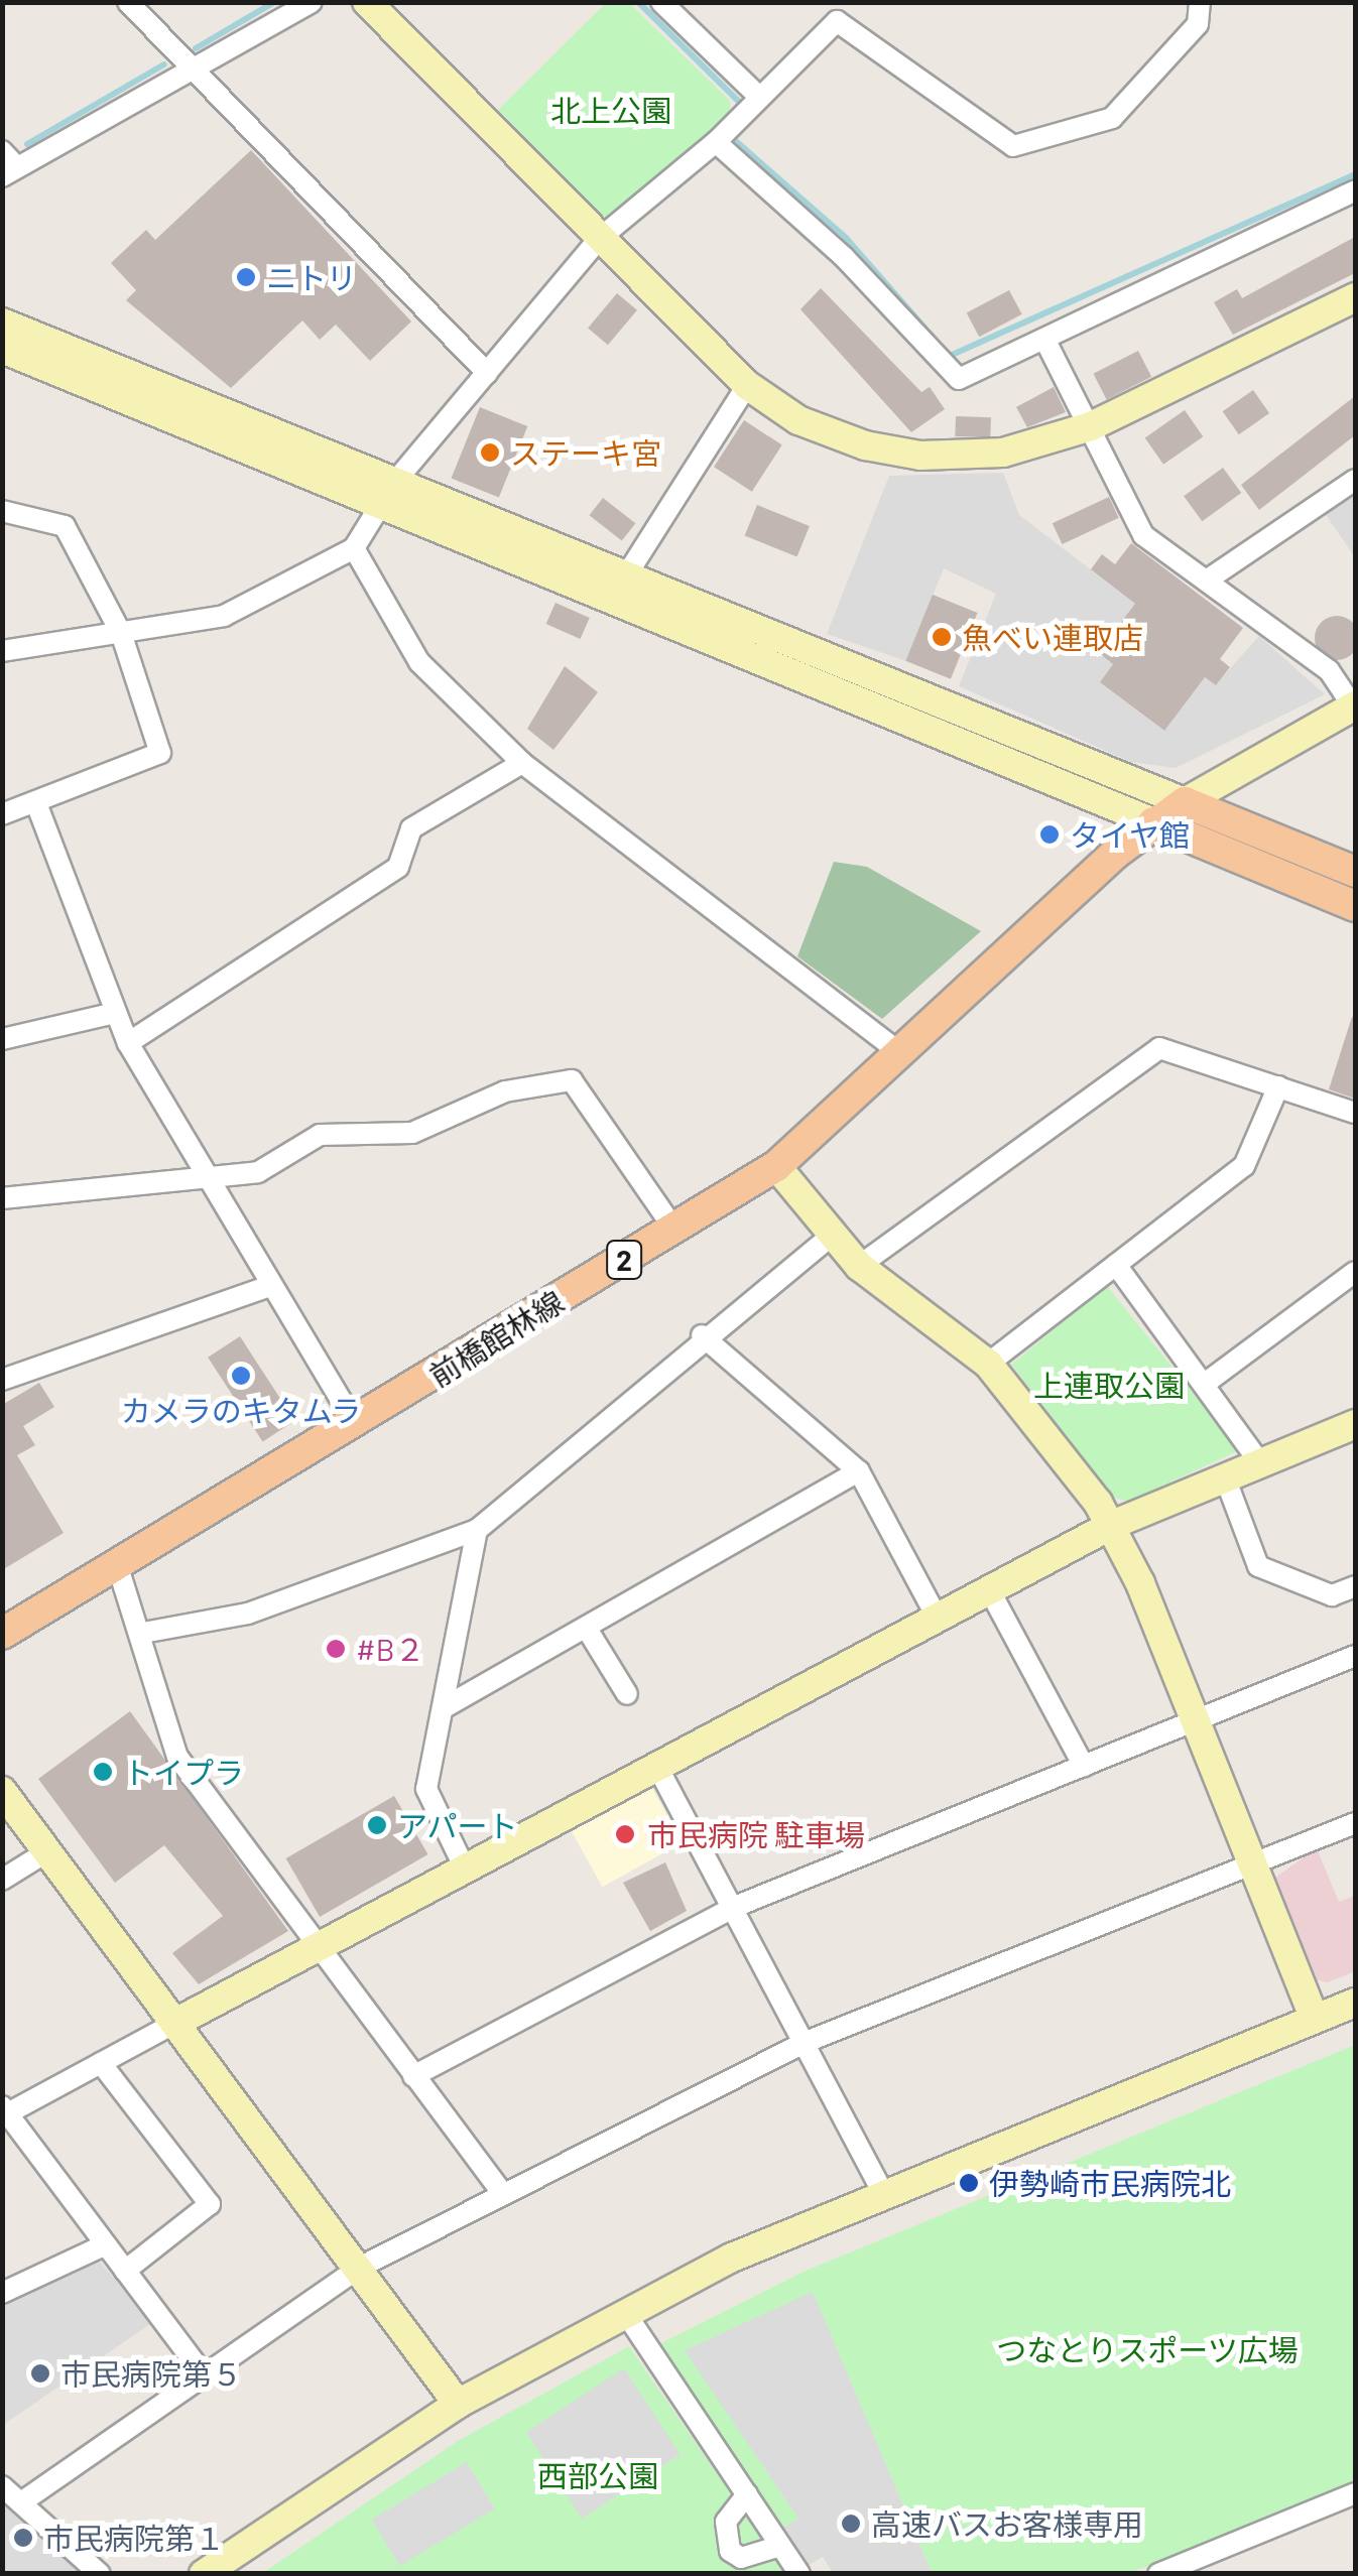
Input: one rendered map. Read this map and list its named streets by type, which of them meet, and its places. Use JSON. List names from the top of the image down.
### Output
{
  "streets": {
    "main road": ["2", "前橋館林線"]
  },
  "parks": [
    "北上公園",
    "上連取公園",
    "つなとりスポーツ広場",
    "西部公園"
  ],
  "places": [
    "ニトリ",
    "ステーキ宮",
    "魚べい連取店",
    "タイヤ館",
    "カメラのキタムラ",
    "#B２",
    "トイプラ",
    "アパート",
    "市民病院 駐車場",
    "伊勢崎市民病院北",
    "市民病院第５",
    "高速バスお客様専用",
    "市民病院第１"
  ]
}
